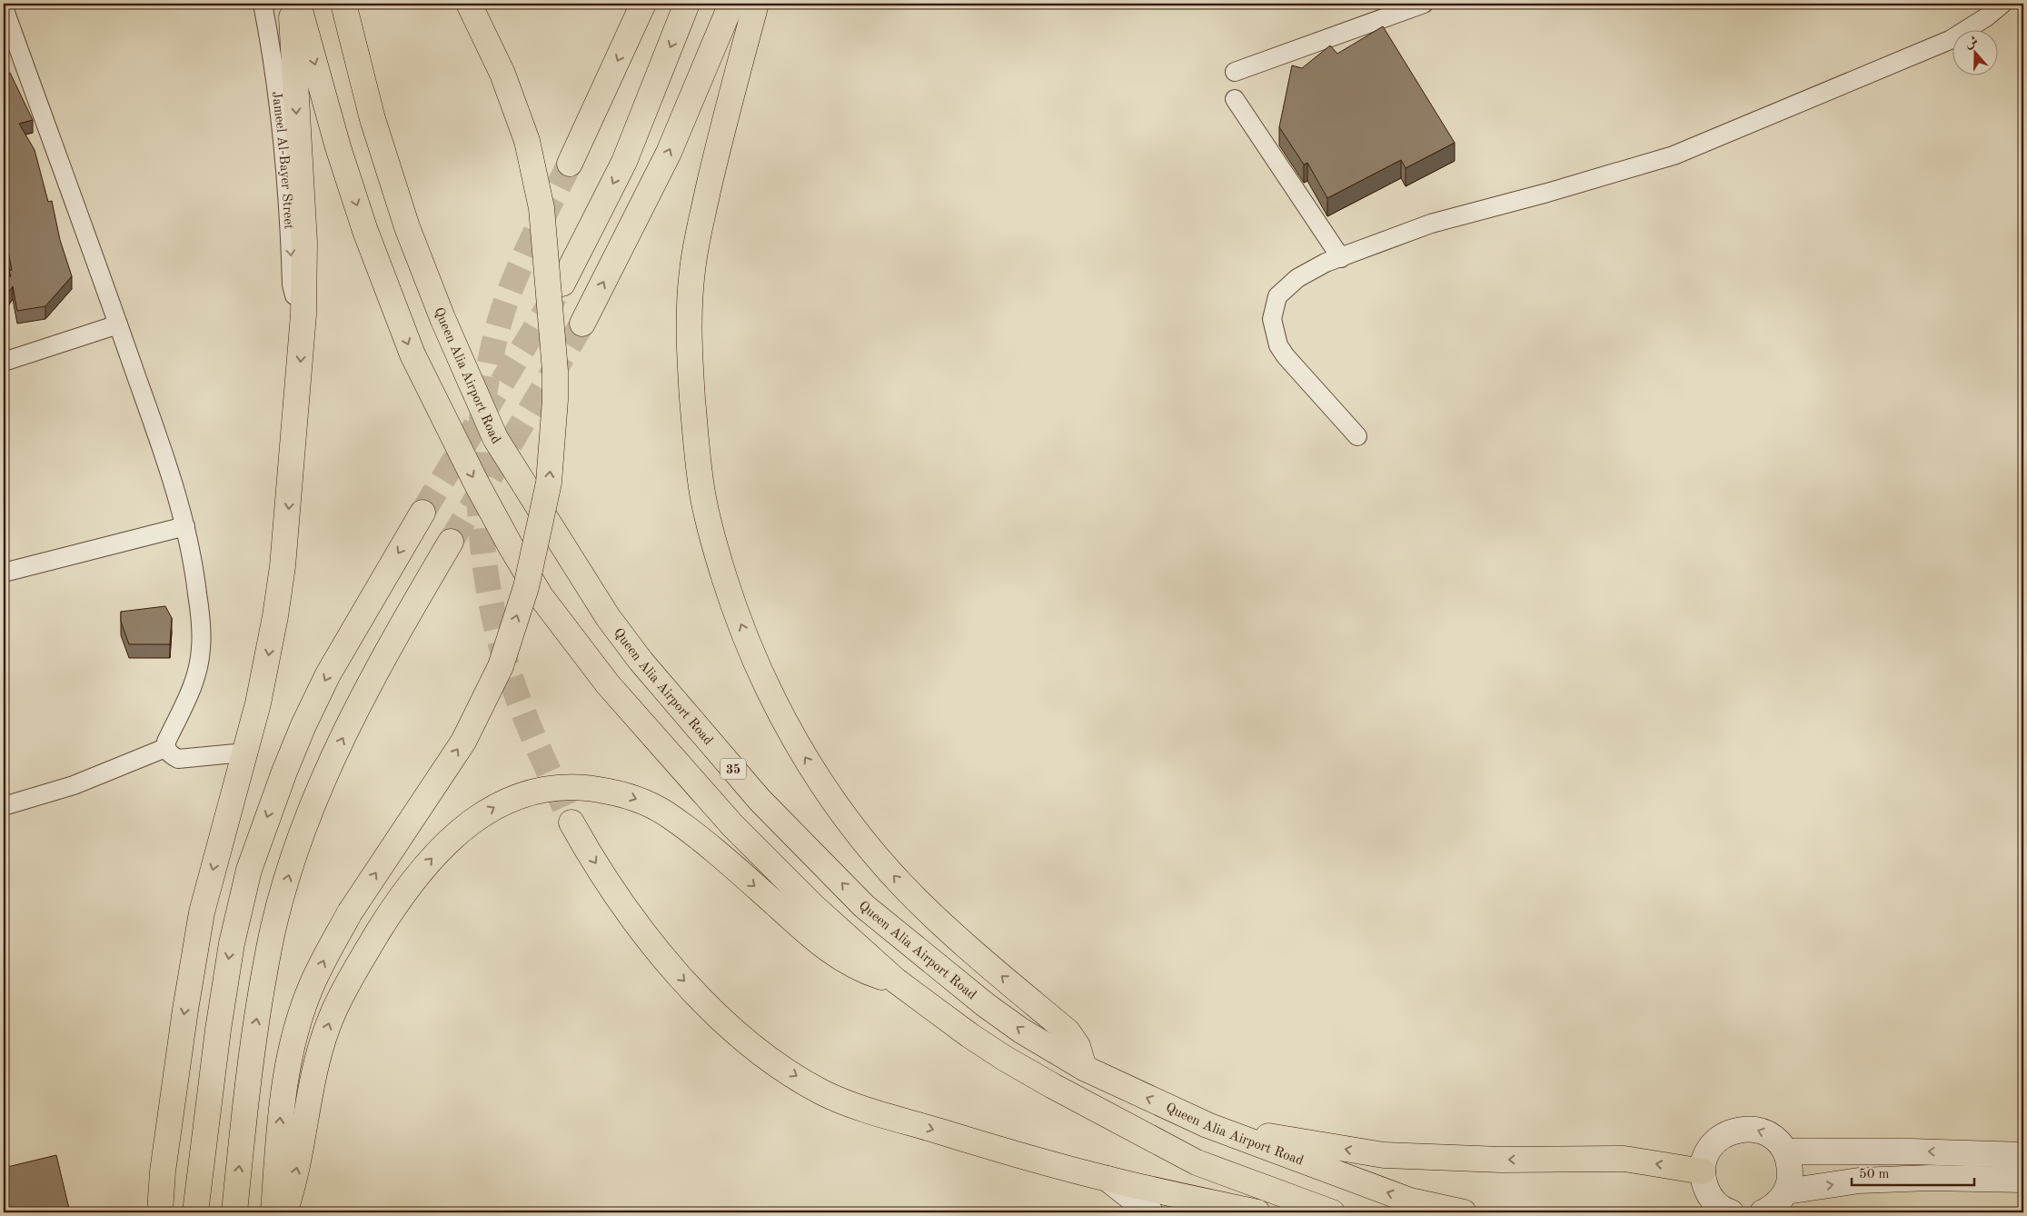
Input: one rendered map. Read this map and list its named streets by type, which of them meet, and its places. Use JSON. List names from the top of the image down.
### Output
{
  "streets": {
    "main road": ["Queen Alia Airport Road", "35"],
    "street": ["Jameel Al-Bayer Street"]
  },
  "one_way": ["Jameel Al-Bayer Street"],
  "scale_bar": "50 m",
  "north": "top"
}
